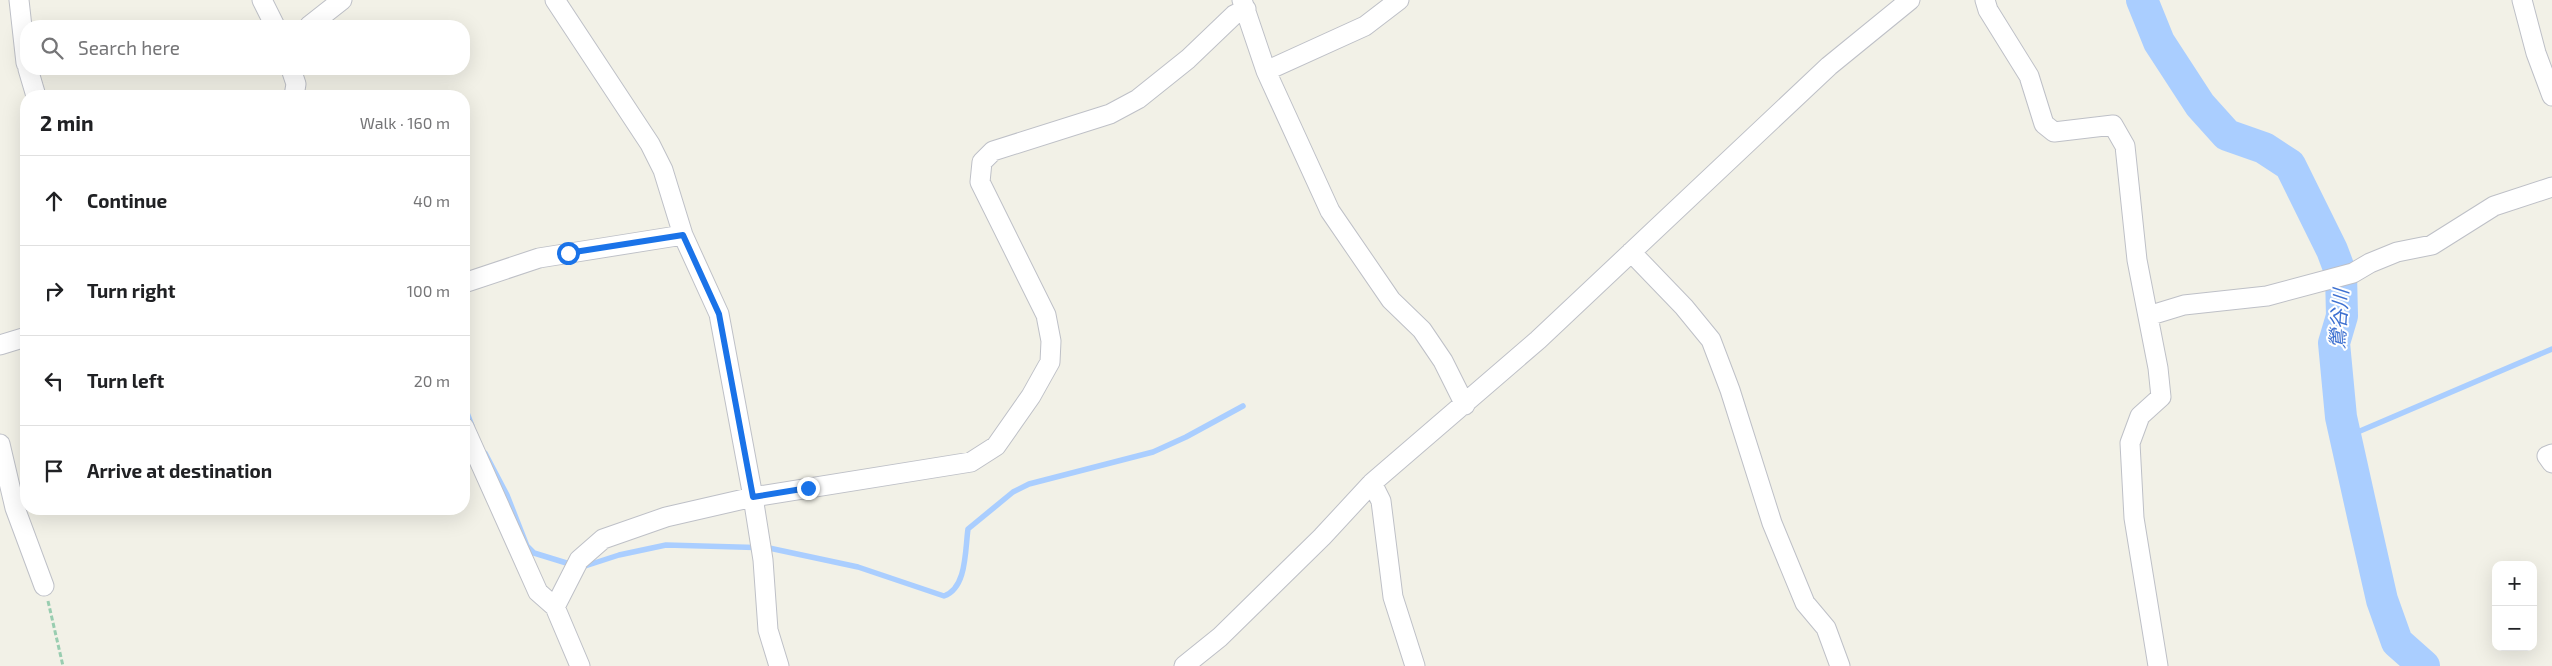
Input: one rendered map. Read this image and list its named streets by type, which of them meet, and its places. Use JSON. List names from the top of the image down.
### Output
{
  "water": ["鶯谷川"],
  "page": {
    "search": "Search here",
    "heading": ["2 min", "Walk · 160 m"],
    "list": [
      ["Continue", "40 m"],
      ["Turn right", "100 m"],
      ["Turn left", "20 m"],
      "Arrive at destination"
    ],
    "map_buttons": ["+", "−"]
  }
}
